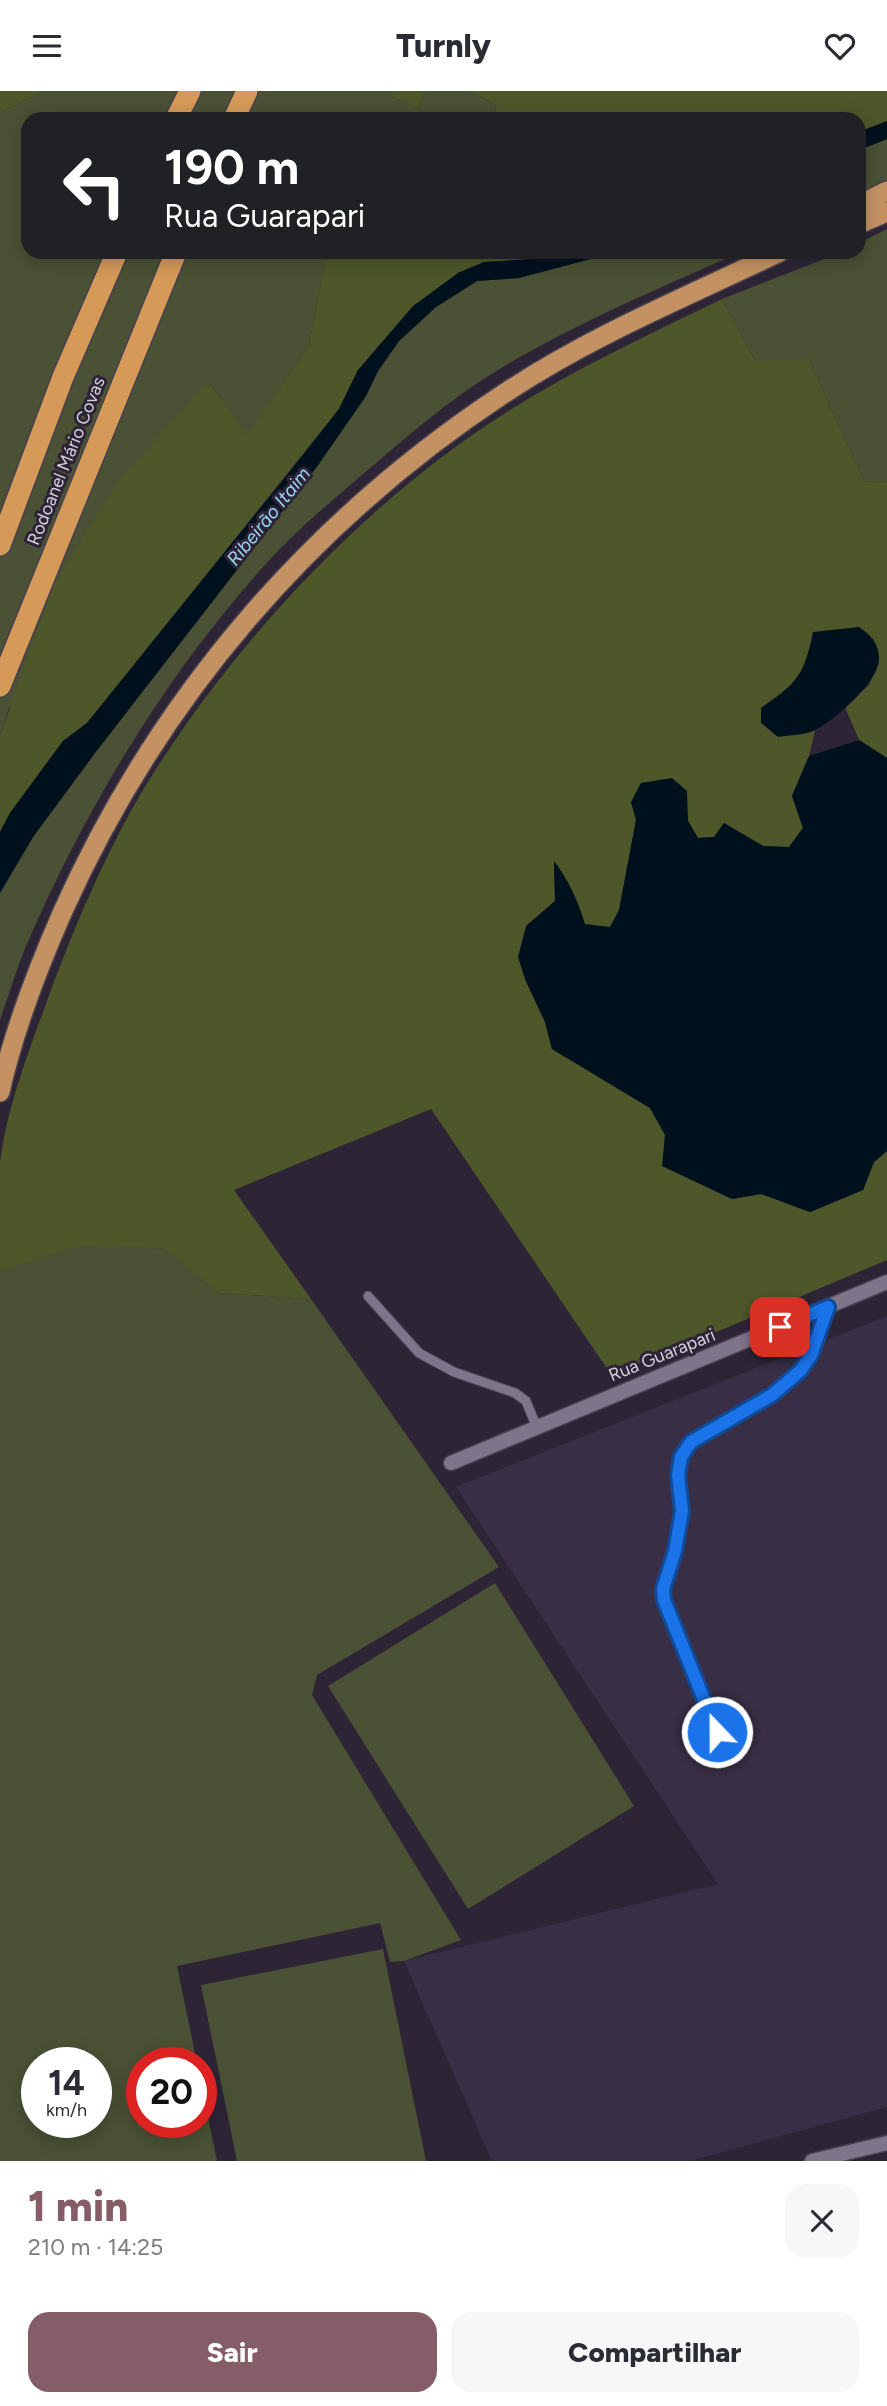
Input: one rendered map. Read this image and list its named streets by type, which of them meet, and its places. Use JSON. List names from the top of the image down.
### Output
{
  "streets": {
    "highway": ["Rodoanel Mário Covas"],
    "street": ["Rua Guarapari"]
  },
  "water": ["Ribeirão Itaim"],
  "page": {
    "header": "Turnly",
    "turn": ["190 m", "Rua Guarapari"],
    "speed": "14 km/h",
    "limit": "20",
    "heading": ["1 min", "210 m · 14:25"],
    "buttons": ["Sair", "Compartilhar"]
  }
}
